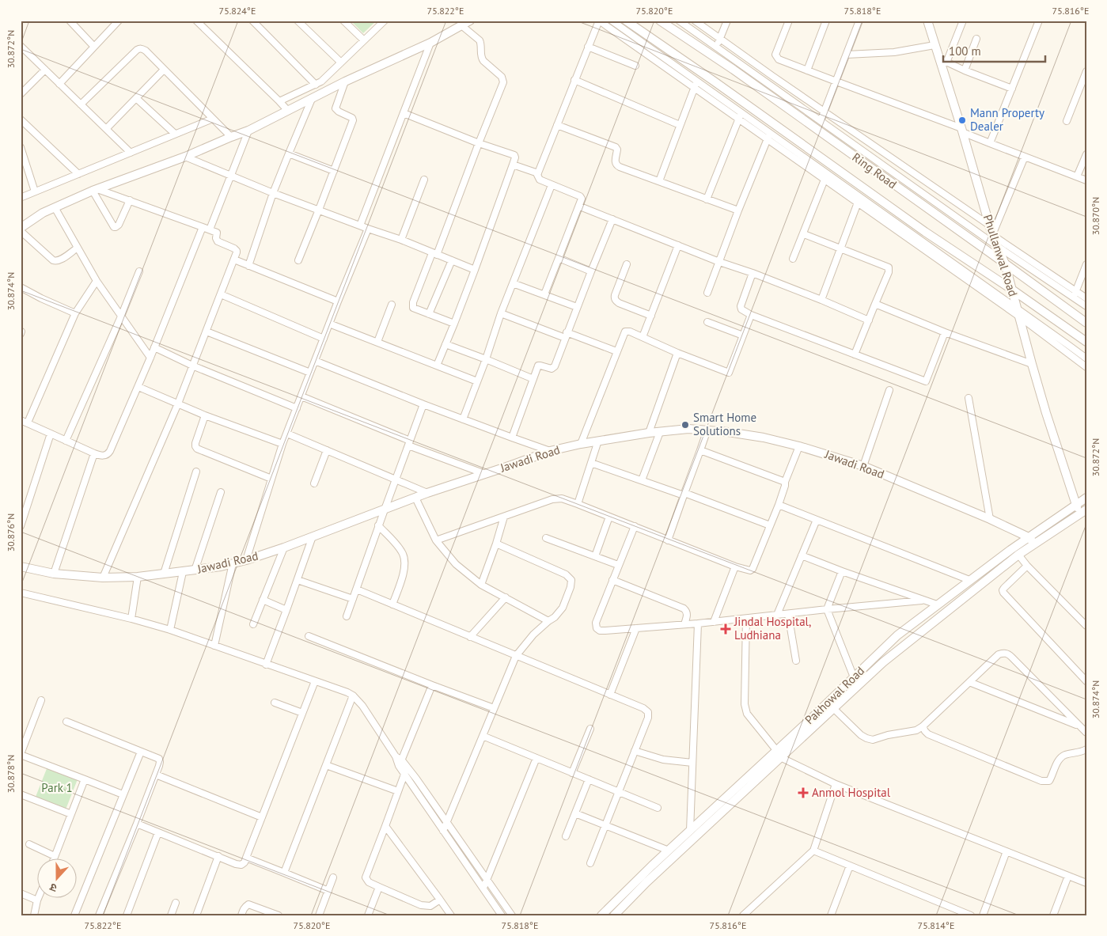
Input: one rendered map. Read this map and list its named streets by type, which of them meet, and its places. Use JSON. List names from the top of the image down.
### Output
{
  "streets": {
    "street": [
      "Ring Road",
      "Phullanwal Road",
      "Jawadi Road",
      "Pakhowal Road"
    ]
  },
  "crossings": [
    ["Ring Road", "Phullanwal Road"],
    ["Phullanwal Road", "Pakhowal Road"],
    ["Jawadi Road", "Pakhowal Road"]
  ],
  "parks": ["Park 1"],
  "places": {
    "other": ["Mann Property Dealer", "Smart Home Solutions"],
    "health": ["Jindal Hospital, Ludhiana", "Anmol Hospital"]
  },
  "scale_bar": "100 m",
  "north": "bottom",
  "coordinates": [
    "75.824°E",
    "75.822°E",
    "75.820°E",
    "75.818°E",
    "75.816°E",
    "30.872°N",
    "30.870°N",
    "30.874°N",
    "30.876°N",
    "30.878°N",
    "75.814°E"
  ]
}
